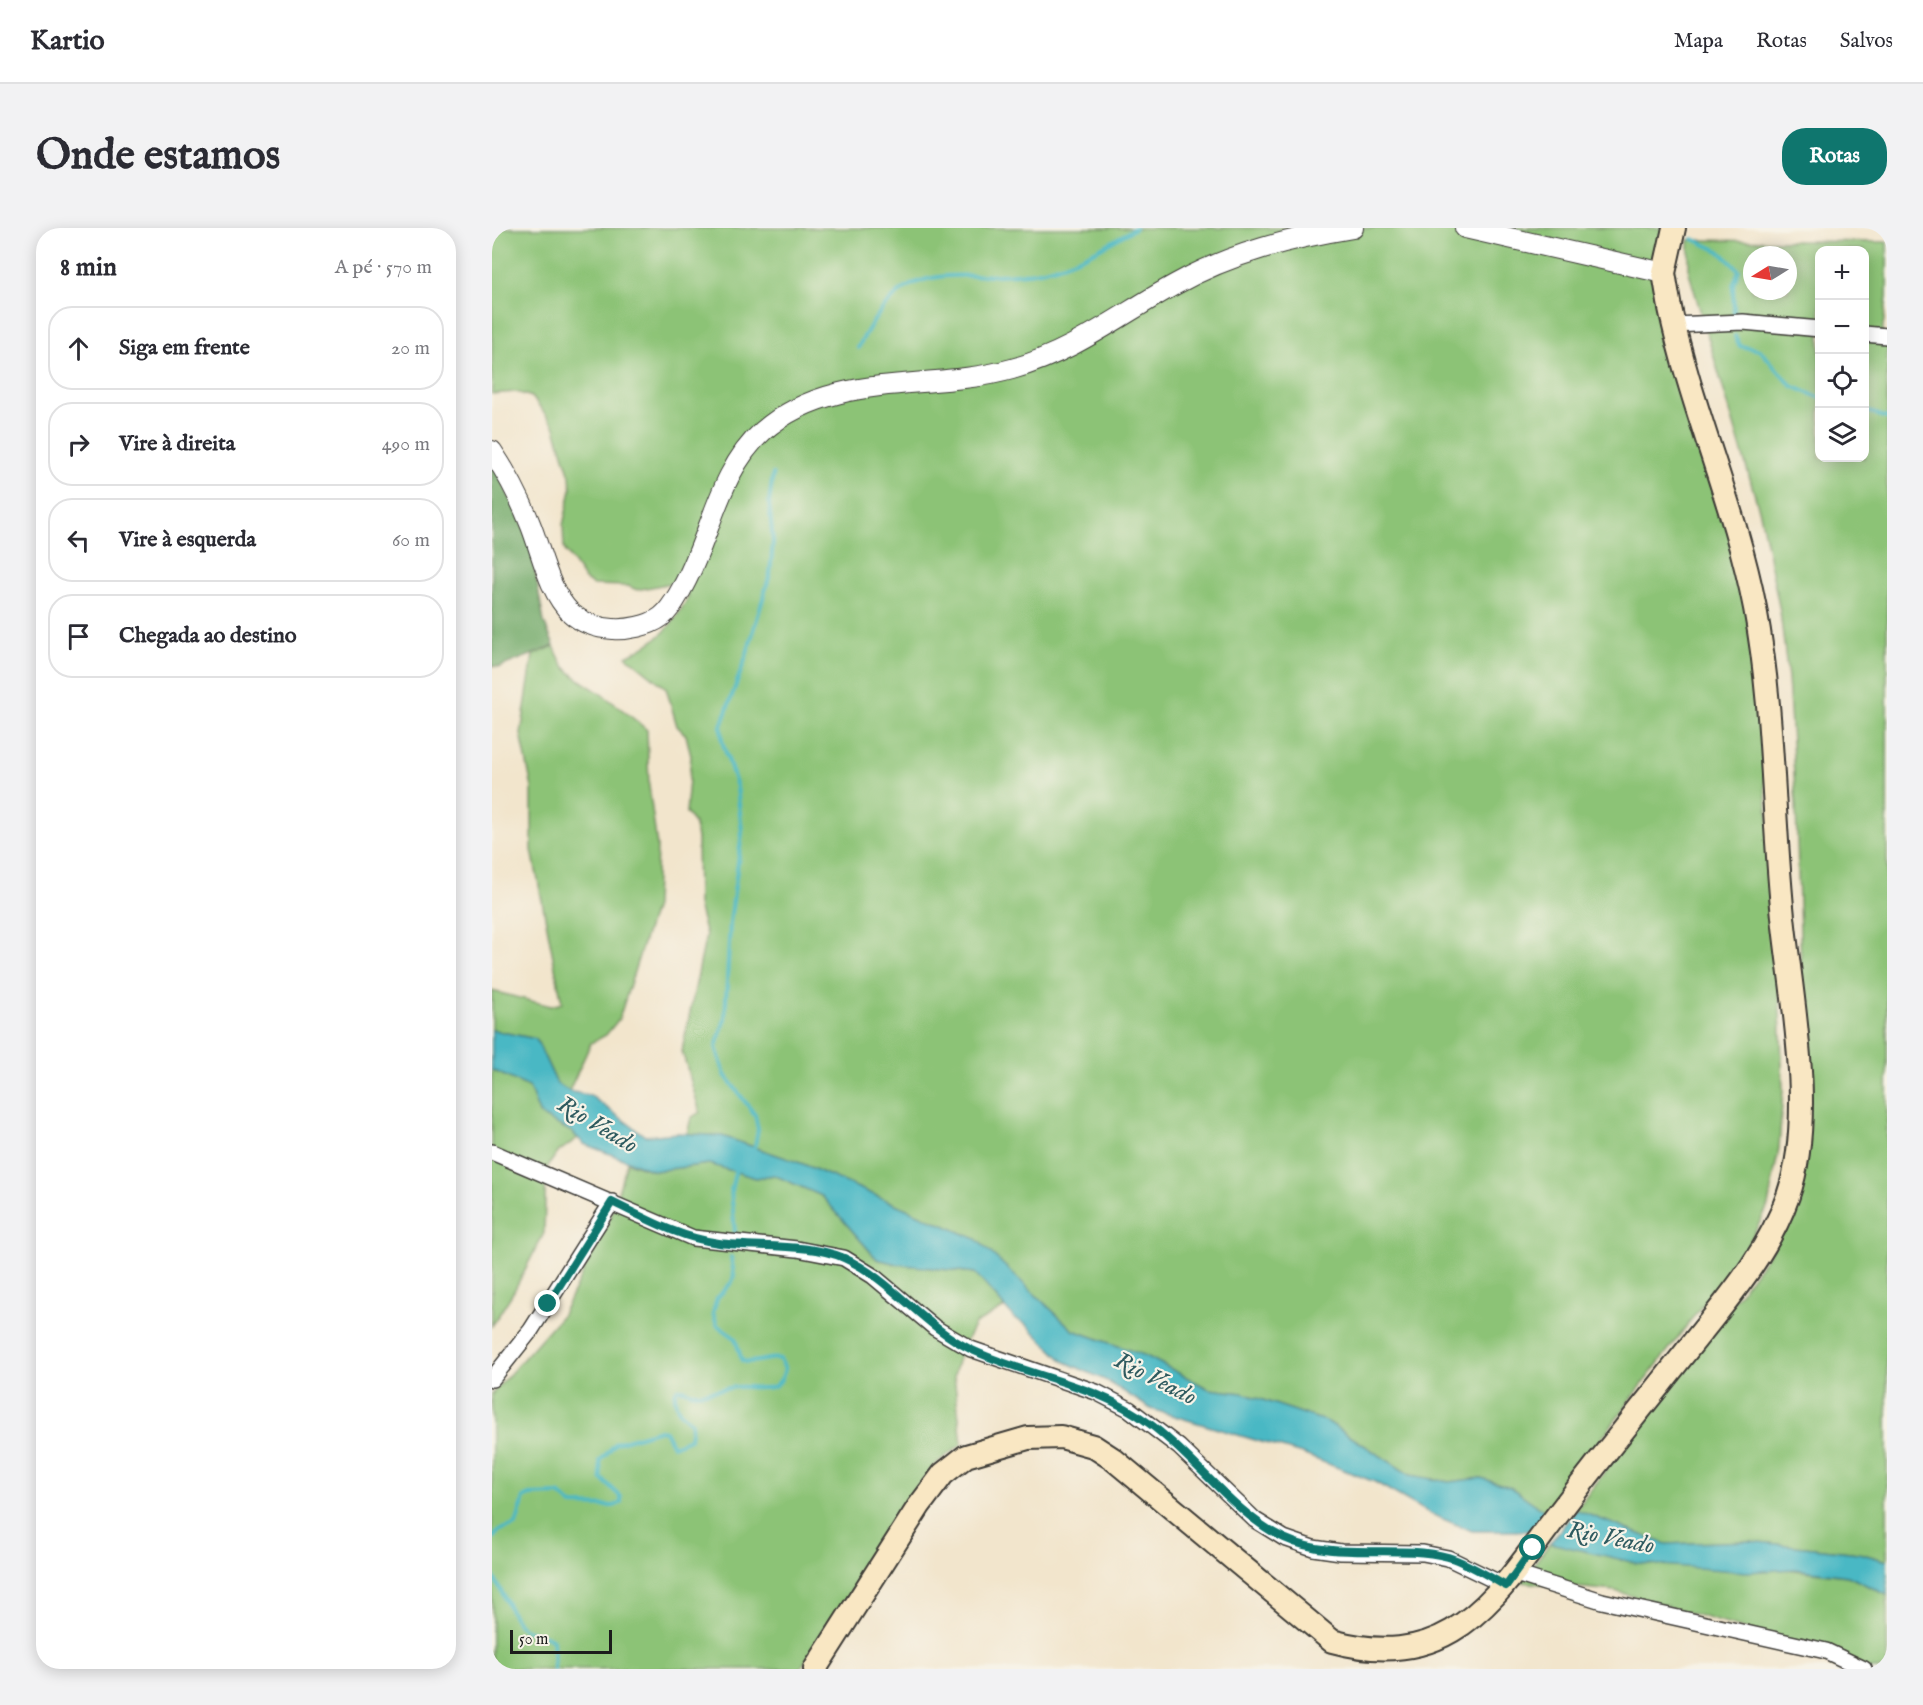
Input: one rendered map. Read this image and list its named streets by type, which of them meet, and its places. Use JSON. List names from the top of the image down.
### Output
{
  "water": ["Rio Veado"],
  "scale_bar": "50 m",
  "north": "left",
  "page": {
    "header": "Kartio",
    "nav": ["Mapa", "Rotas", "Salvos"],
    "buttons": "Rotas",
    "title": "Onde estamos",
    "heading": ["8 min", "A pé · 570 m"],
    "map_buttons": ["+", "−"],
    "list": [
      ["Siga em frente", "20 m"],
      ["Vire à direita", "490 m"],
      ["Vire à esquerda", "60 m"],
      "Chegada ao destino"
    ],
    "scale": "50 m"
  }
}
